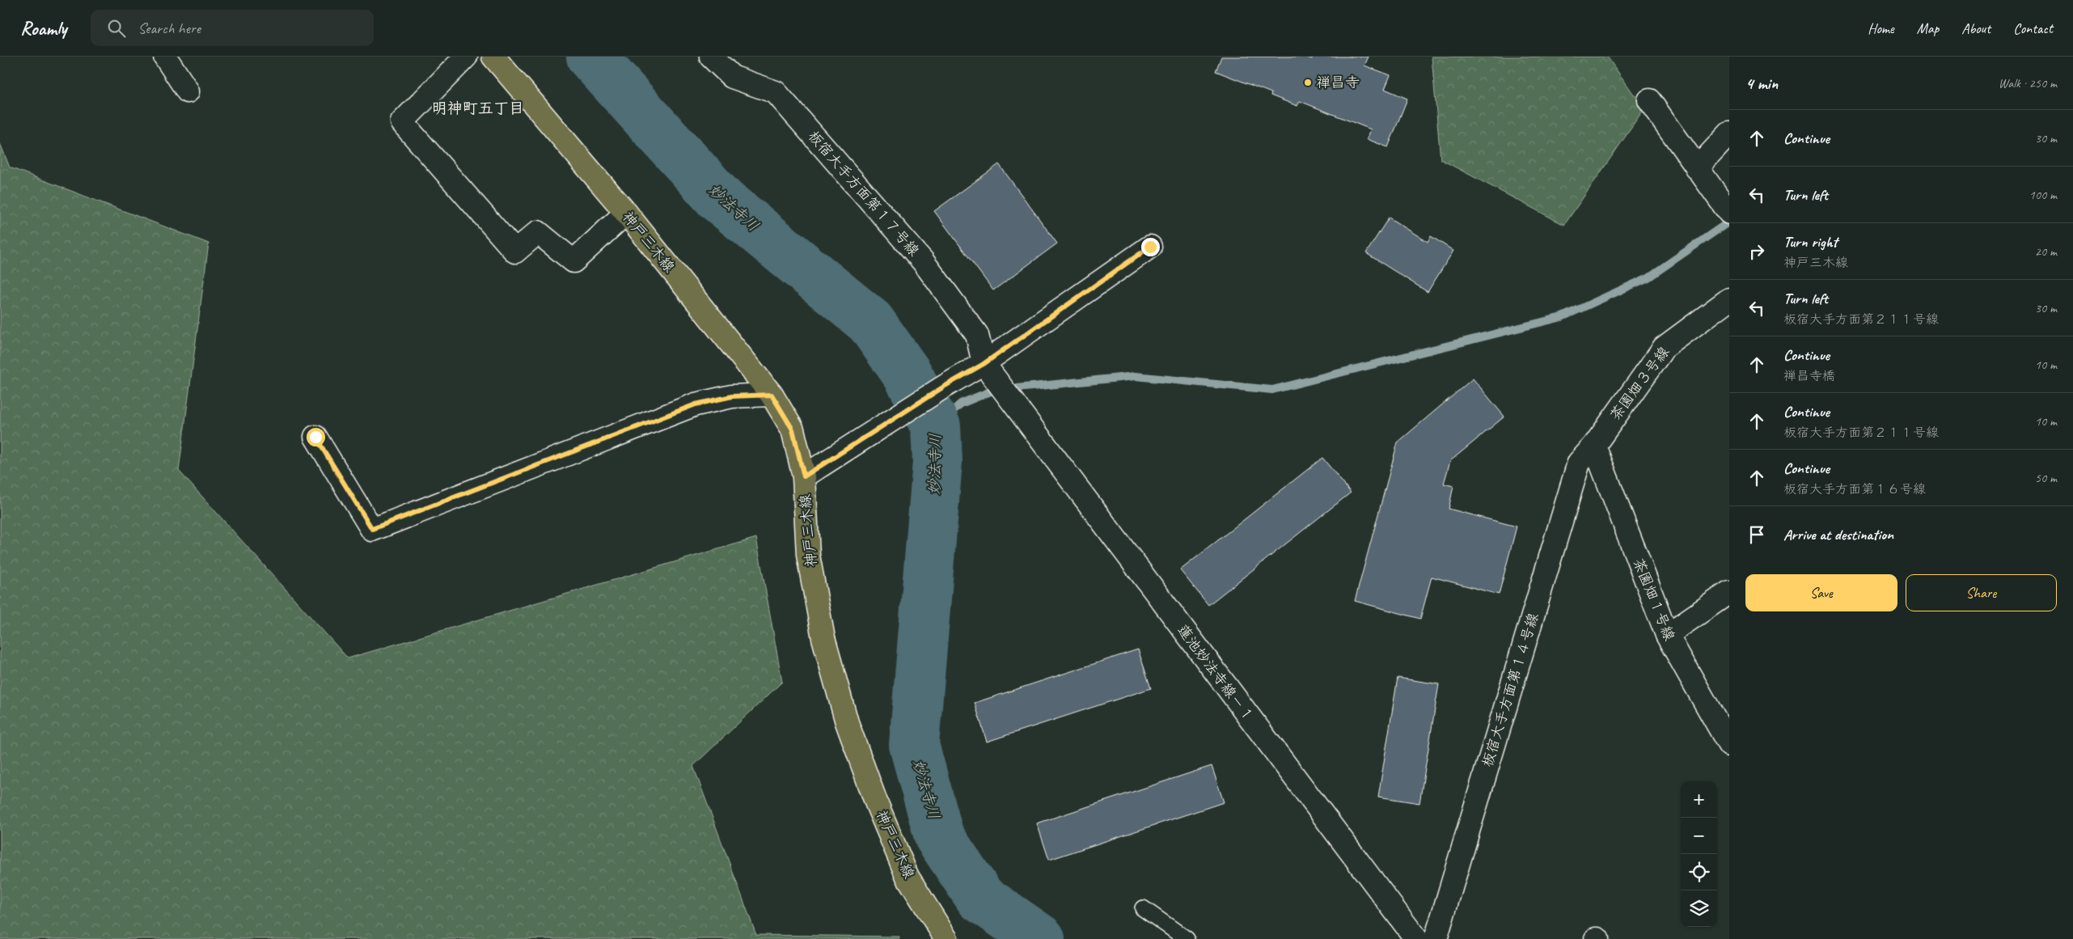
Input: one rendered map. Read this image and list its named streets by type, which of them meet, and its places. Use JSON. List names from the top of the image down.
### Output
{
  "streets": {
    "main road": ["神戸三木線"],
    "street": [
      "板宿大手方面第１７号線",
      "茶園畑３号線",
      "茶園畑１号線",
      "蓮池妙法寺線－１",
      "板宿大手方面第１４号線"
    ]
  },
  "crossings": [
    ["板宿大手方面第１７号線", "蓮池妙法寺線－１"],
    ["茶園畑３号線", "茶園畑１号線"],
    ["茶園畑３号線", "板宿大手方面第１４号線"],
    ["茶園畑１号線", "板宿大手方面第１４号線"],
    ["蓮池妙法寺線－１", "板宿大手方面第１４号線"]
  ],
  "districts": ["明神町五丁目"],
  "water": ["妙法寺川"],
  "places": ["禅昌寺"],
  "page": {
    "header": "Roamly",
    "search": "Search here",
    "nav": [
      "Home",
      "Map",
      "About",
      "Contact"
    ],
    "heading": ["4 min", "Walk · 250 m"],
    "list": [
      ["Continue", "30 m"],
      ["Turn left", "100 m"],
      ["Turn right", "神戸三木線", "20 m"],
      ["Turn left", "板宿大手方面第２１１号線", "30 m"],
      ["Continue", "禅昌寺橋", "10 m"],
      ["Continue", "板宿大手方面第２１１号線", "10 m"],
      ["Continue", "板宿大手方面第１６号線", "50 m"],
      "Arrive at destination"
    ],
    "buttons": ["Save", "Share"],
    "map_buttons": ["+", "−"]
  }
}
